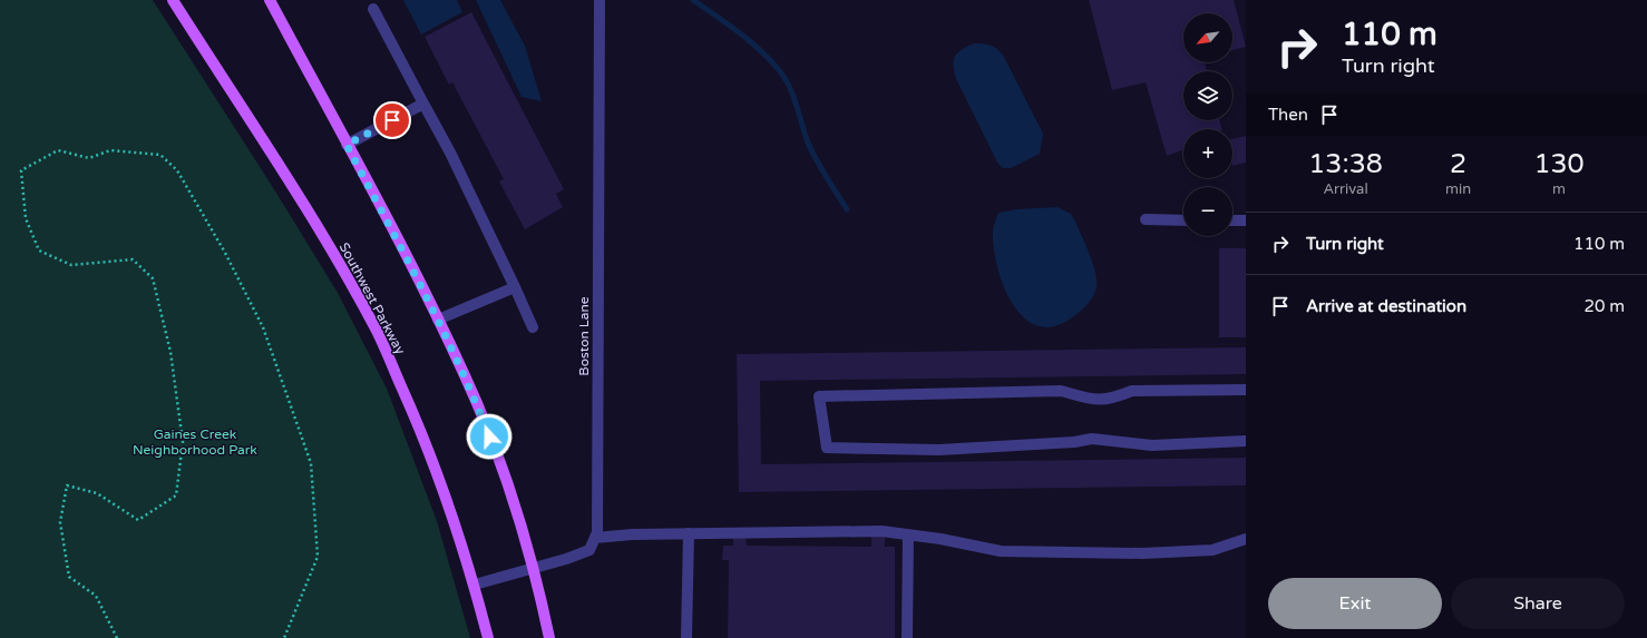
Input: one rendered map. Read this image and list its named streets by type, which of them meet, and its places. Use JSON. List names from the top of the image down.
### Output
{
  "streets": {
    "main road": ["Southwest Parkway"],
    "street": ["Boston Lane"]
  },
  "parks": ["Gaines Creek Neighborhood Park"],
  "north": "bottom left",
  "page": {
    "turn": ["110 m", "Turn right"],
    "map_buttons": ["+", "−"],
    "then": "Then",
    "eta": [
      "13:38",
      "Arrival",
      "2",
      "min",
      "130",
      "m"
    ],
    "list": [
      {
        "name": "Turn right",
        "value": "110 m"
      },
      {
        "name": "Arrive at destination",
        "value": "20 m"
      }
    ],
    "buttons": ["Exit", "Share"]
  }
}
